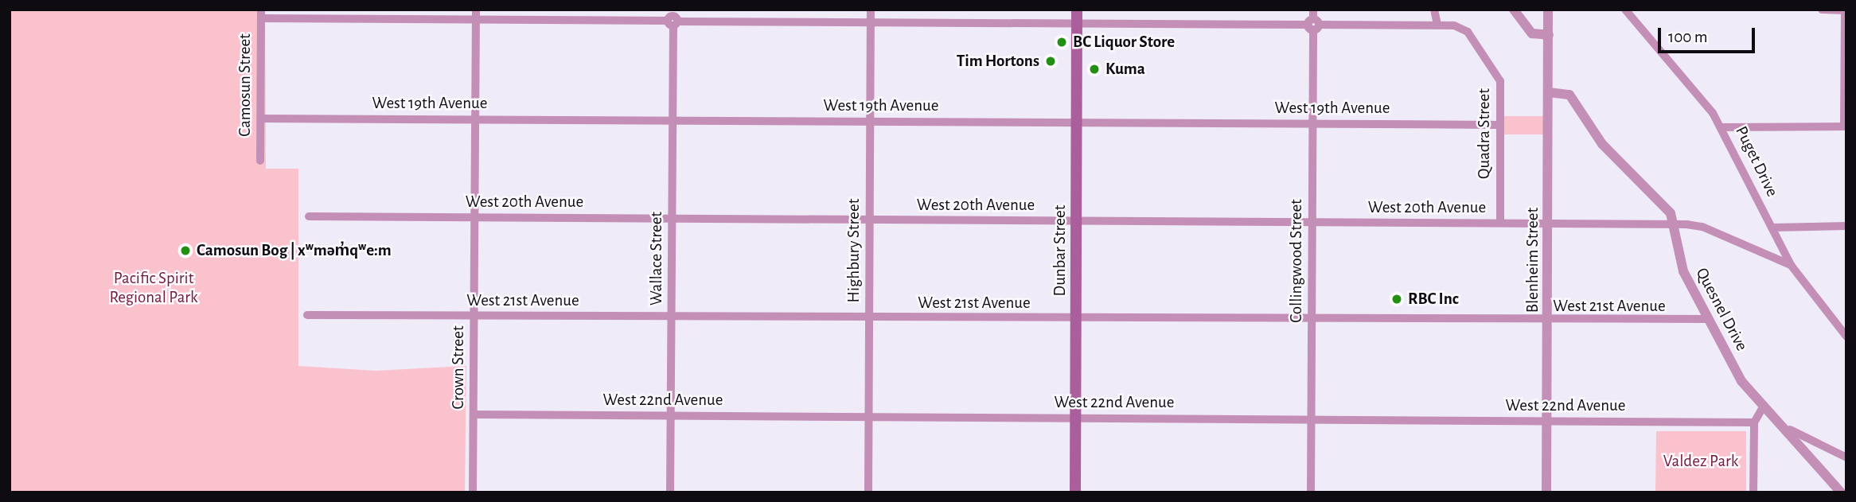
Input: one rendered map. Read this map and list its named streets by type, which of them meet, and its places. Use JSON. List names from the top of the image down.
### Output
{
  "streets": {
    "main road": ["Dunbar Street"],
    "street": [
      "Camosun Street",
      "West 19th Avenue",
      "Quadra Street",
      "Puget Drive",
      "West 20th Avenue",
      "Highbury Street",
      "Wallace Street",
      "Blenheim Street",
      "Collingwood Street",
      "West 21st Avenue",
      "Quesnel Drive",
      "Crown Street",
      "West 22nd Avenue"
    ]
  },
  "crossings": [
    ["Camosun Street", "West 19th Avenue"],
    ["West 19th Avenue", "Quadra Street"],
    ["West 19th Avenue", "Highbury Street"],
    ["West 19th Avenue", "Dunbar Street"],
    ["West 19th Avenue", "Wallace Street"],
    ["West 19th Avenue", "Collingwood Street"],
    ["West 19th Avenue", "Crown Street"],
    ["Quadra Street", "West 20th Avenue"],
    ["Puget Drive", "West 20th Avenue"],
    ["West 20th Avenue", "Highbury Street"],
    ["West 20th Avenue", "Dunbar Street"],
    ["West 20th Avenue", "Wallace Street"],
    ["West 20th Avenue", "Blenheim Street"],
    ["West 20th Avenue", "Collingwood Street"],
    ["West 20th Avenue", "Quesnel Drive"],
    ["West 20th Avenue", "Crown Street"],
    ["Highbury Street", "West 21st Avenue"],
    ["Highbury Street", "West 22nd Avenue"],
    ["Dunbar Street", "West 21st Avenue"],
    ["Dunbar Street", "West 22nd Avenue"],
    ["Wallace Street", "West 21st Avenue"],
    ["Wallace Street", "West 22nd Avenue"],
    ["Blenheim Street", "West 21st Avenue"],
    ["Blenheim Street", "Quesnel Drive"],
    ["Blenheim Street", "West 22nd Avenue"],
    ["Collingwood Street", "West 21st Avenue"],
    ["Collingwood Street", "West 22nd Avenue"],
    ["West 21st Avenue", "Quesnel Drive"],
    ["West 21st Avenue", "Crown Street"],
    ["Crown Street", "West 22nd Avenue"]
  ],
  "parks": ["Pacific Spirit Regional Park", "Valdez Park"],
  "places": [
    "BC Liquor Store",
    "Tim Hortons",
    "Kuma",
    "Camosun Bog | xʷməm̓qʷe:m",
    "RBC Inc"
  ],
  "scale_bar": "100 m"
}
